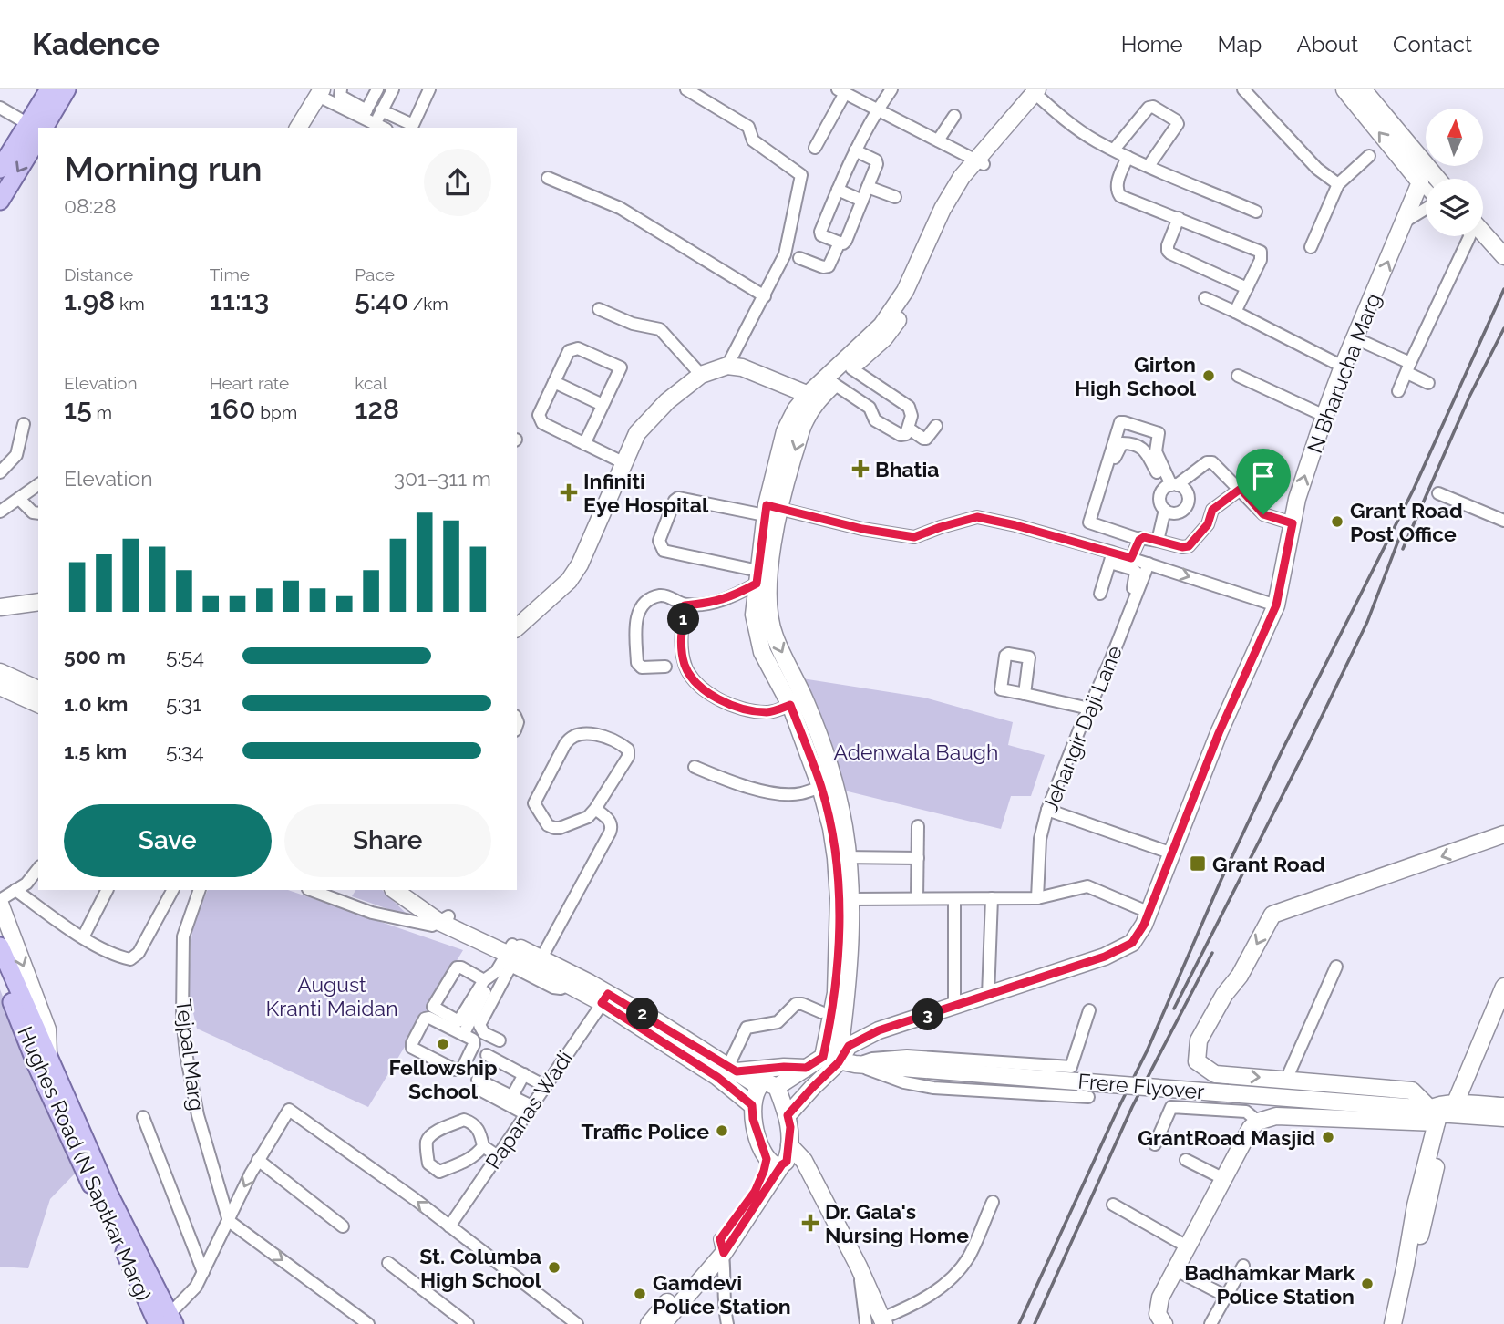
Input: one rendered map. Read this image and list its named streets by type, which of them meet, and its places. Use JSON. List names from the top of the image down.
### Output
{
  "streets": {
    "main road": ["N Bharucha Marg", "Frere Flyover", "Hughes Road (N Saptkar Marg)"],
    "street": ["Jehangir Daji Lane", "Tejpal Marg", "Papanas Wadi"]
  },
  "crossings": [
    ["N Bharucha Marg", "Frere Flyover"]
  ],
  "parks": ["Adenwala Baugh", "August Kranti Maidan"],
  "places": {
    "other": [
      "Girton High School",
      "Grant Road Post Office",
      "Fellowship School",
      "Traffic Police",
      "GrantRoad Masjid",
      "St. Columba High School",
      "Badhamkar Mark Police Station",
      "Gamdevi Police Station"
    ],
    "health": ["Bhatia", "Infiniti Eye Hospital", "Dr. Gala's Nursing Home"],
    "transit": ["Grant Road"]
  },
  "north": "top",
  "page": {
    "header": "Kadence",
    "nav": [
      "Home",
      "Map",
      "About",
      "Contact"
    ],
    "heading": ["Morning run", "08:28"],
    "stats": [
      ["Distance", "1.98 km"],
      ["Time", "11:13"],
      ["Pace", "5:40 /km"],
      ["Elevation", "15 m"],
      ["Heart rate", "160 bpm"],
      ["kcal", "128"]
    ],
    "chart": ["Elevation", "301–311 m"],
    "pins": ["1", "2", "3"],
    "list": [
      {
        "name": "500 m",
        "note": "5:54"
      },
      {
        "name": "1.0 km",
        "note": "5:31"
      },
      {
        "name": "1.5 km",
        "note": "5:34"
      }
    ],
    "buttons": ["Save", "Share"]
  }
}
